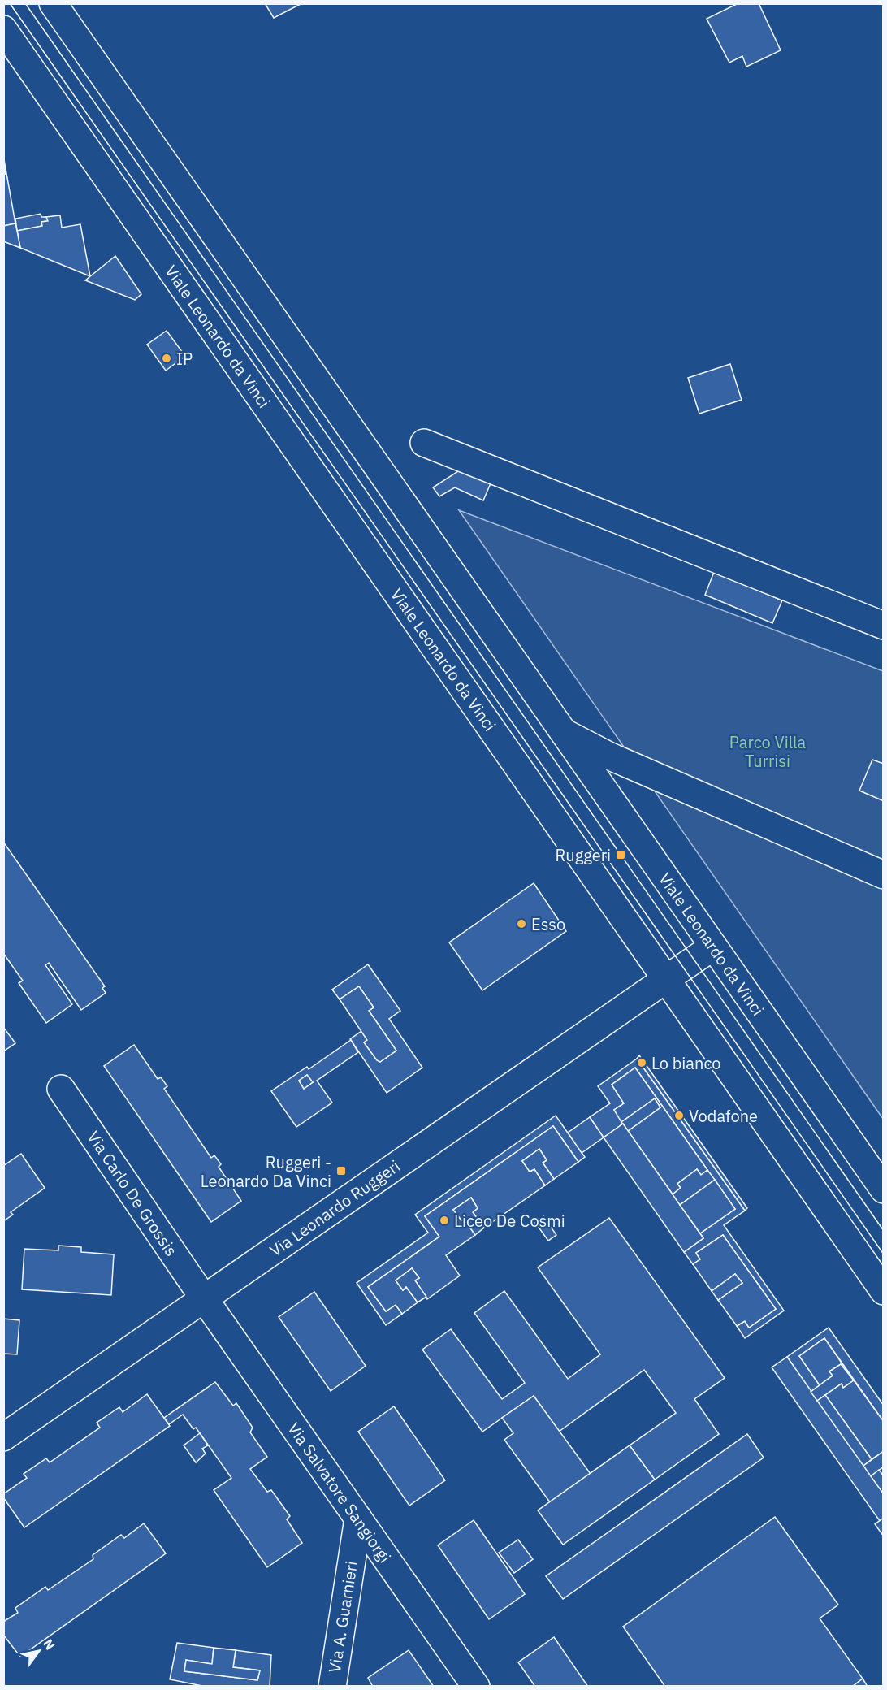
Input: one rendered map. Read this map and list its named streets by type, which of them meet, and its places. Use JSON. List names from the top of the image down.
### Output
{
  "streets": {
    "street": [
      "Viale Leonardo da Vinci",
      "Via Carlo De Grossis",
      "Via Leonardo Ruggeri",
      "Via Salvatore Sangiorgi",
      "Via A. Guarnieri"
    ]
  },
  "crossings": [
    ["Viale Leonardo da Vinci", "Via Leonardo Ruggeri"],
    ["Via Carlo De Grossis", "Via Leonardo Ruggeri"],
    ["Via Carlo De Grossis", "Via Salvatore Sangiorgi"],
    ["Via Leonardo Ruggeri", "Via Salvatore Sangiorgi"],
    ["Via Salvatore Sangiorgi", "Via A. Guarnieri"]
  ],
  "parks": ["Parco Villa Turrisi"],
  "places": {
    "other": [
      "IP",
      "Esso",
      "Lo bianco",
      "Vodafone",
      "Liceo De Cosmi"
    ],
    "transit": ["Ruggeri", "Ruggeri - Leonardo Da Vinci"]
  },
  "north": "top right"
}
